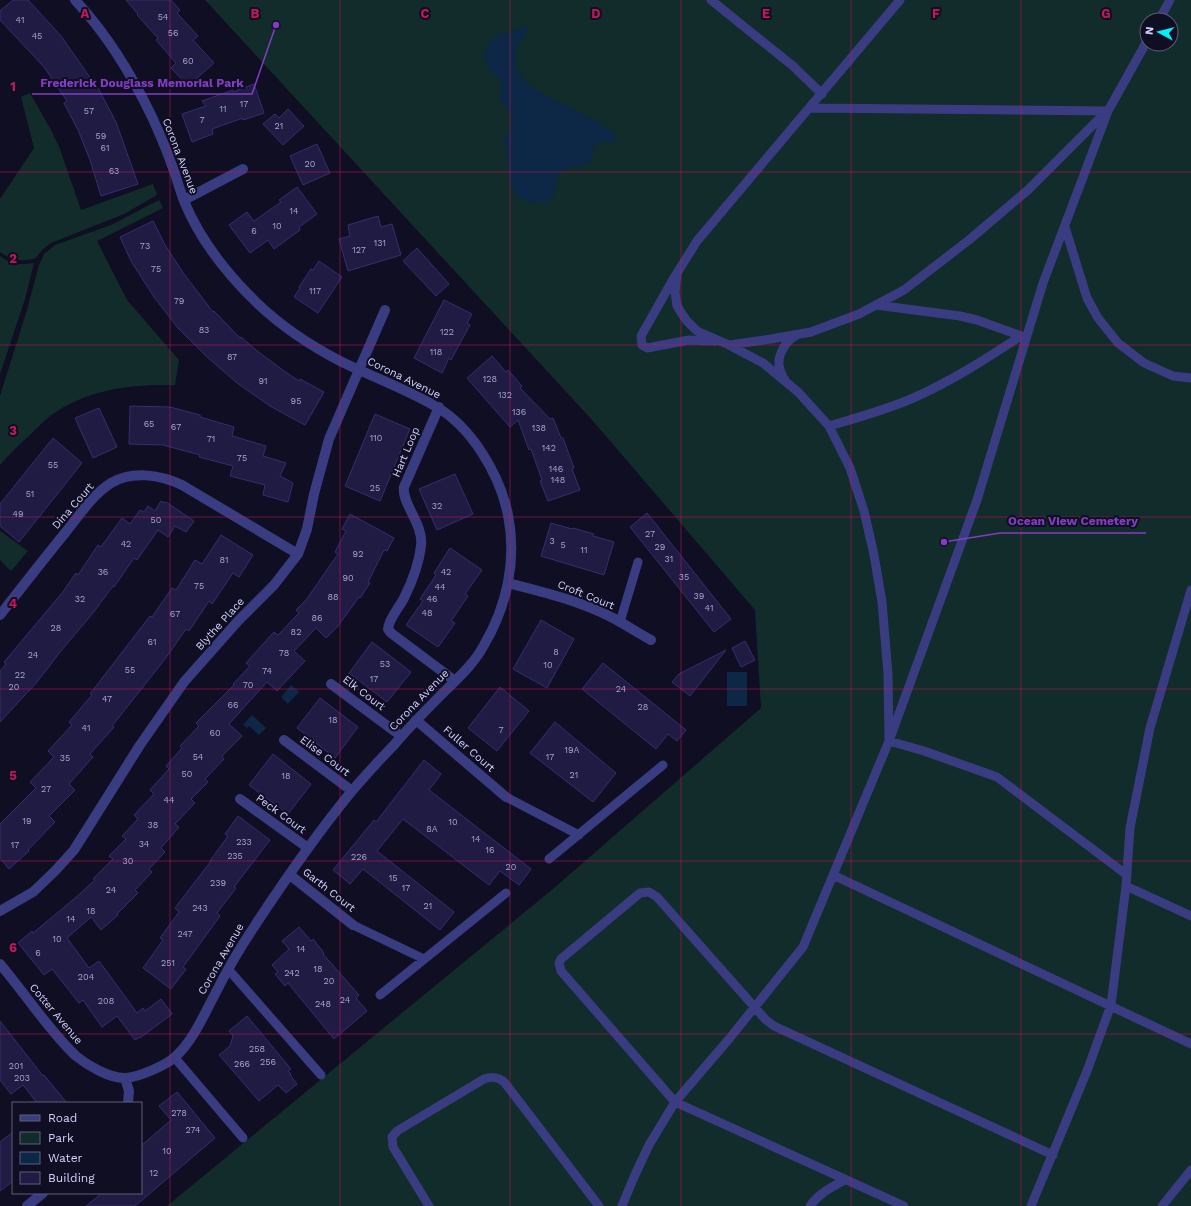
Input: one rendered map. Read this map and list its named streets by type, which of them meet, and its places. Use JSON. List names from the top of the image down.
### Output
{
  "streets": {
    "street": [
      "Corona Avenue",
      "Hart Loop",
      "Dina Court",
      "Croft Court",
      "Blythe Place",
      "Elk Court",
      "Fuller Court",
      "Elise Court",
      "Peck Court",
      "Garth Court",
      "Cotter Avenue"
    ]
  },
  "crossings": [
    ["Corona Avenue", "Hart Loop"],
    ["Corona Avenue", "Croft Court"],
    ["Corona Avenue", "Blythe Place"],
    ["Corona Avenue", "Elk Court"],
    ["Corona Avenue", "Fuller Court"],
    ["Corona Avenue", "Elise Court"],
    ["Corona Avenue", "Peck Court"],
    ["Corona Avenue", "Garth Court"],
    ["Corona Avenue", "Cotter Avenue"],
    ["Dina Court", "Blythe Place"]
  ],
  "places": ["Frederick Douglass Memorial Park", "Ocean View Cemetery"],
  "house_numbers": [
    "54",
    "41",
    "56",
    "45",
    "60",
    "17",
    "11",
    "57",
    "7",
    "21",
    "59",
    "61",
    "20",
    "63",
    "14",
    "10",
    "6",
    "131",
    "73",
    "127",
    "75",
    "117",
    "79",
    "83",
    "122",
    "118",
    "87",
    "128",
    "91",
    "132",
    "95",
    "136",
    "65",
    "67",
    "138",
    "110",
    "71",
    "142",
    "75",
    "55",
    "146",
    "148",
    "25",
    "51",
    "32",
    "49",
    "50",
    "27",
    "3",
    "42",
    "5",
    "29",
    "11",
    "92",
    "31",
    "81",
    "36",
    "42",
    "35",
    "90",
    "75",
    "44",
    "39",
    "88",
    "32",
    "46",
    "41",
    "48",
    "67",
    "86",
    "28",
    "82",
    "61",
    "8",
    "78",
    "24",
    "53",
    "10",
    "55",
    "74",
    "22",
    "17",
    "70",
    "20",
    "24",
    "47",
    "66",
    "28",
    "18",
    "41",
    "7",
    "60",
    "19A",
    "54",
    "17",
    "35",
    "50",
    "21",
    "18",
    "27",
    "44",
    "19",
    "10",
    "38",
    "8A",
    "14",
    "233",
    "34",
    "17",
    "16",
    "235",
    "226",
    "30",
    "20",
    "15",
    "239",
    "17",
    "24",
    "21",
    "243",
    "18",
    "14",
    "247",
    "10",
    "14",
    "6",
    "251",
    "18",
    "242",
    "204",
    "20",
    "24",
    "208",
    "248",
    "258",
    "256",
    "266",
    "201",
    "203",
    "278",
    "274",
    "10",
    "12"
  ],
  "legend": [
    "Road",
    "Park",
    "Water",
    "Building"
  ],
  "north": "left",
  "grid": {
    "columns": [
      "A",
      "B",
      "C",
      "D",
      "E",
      "F",
      "G"
    ],
    "rows": [
      "1",
      "2",
      "3",
      "4",
      "5",
      "6"
    ]
  }
}
